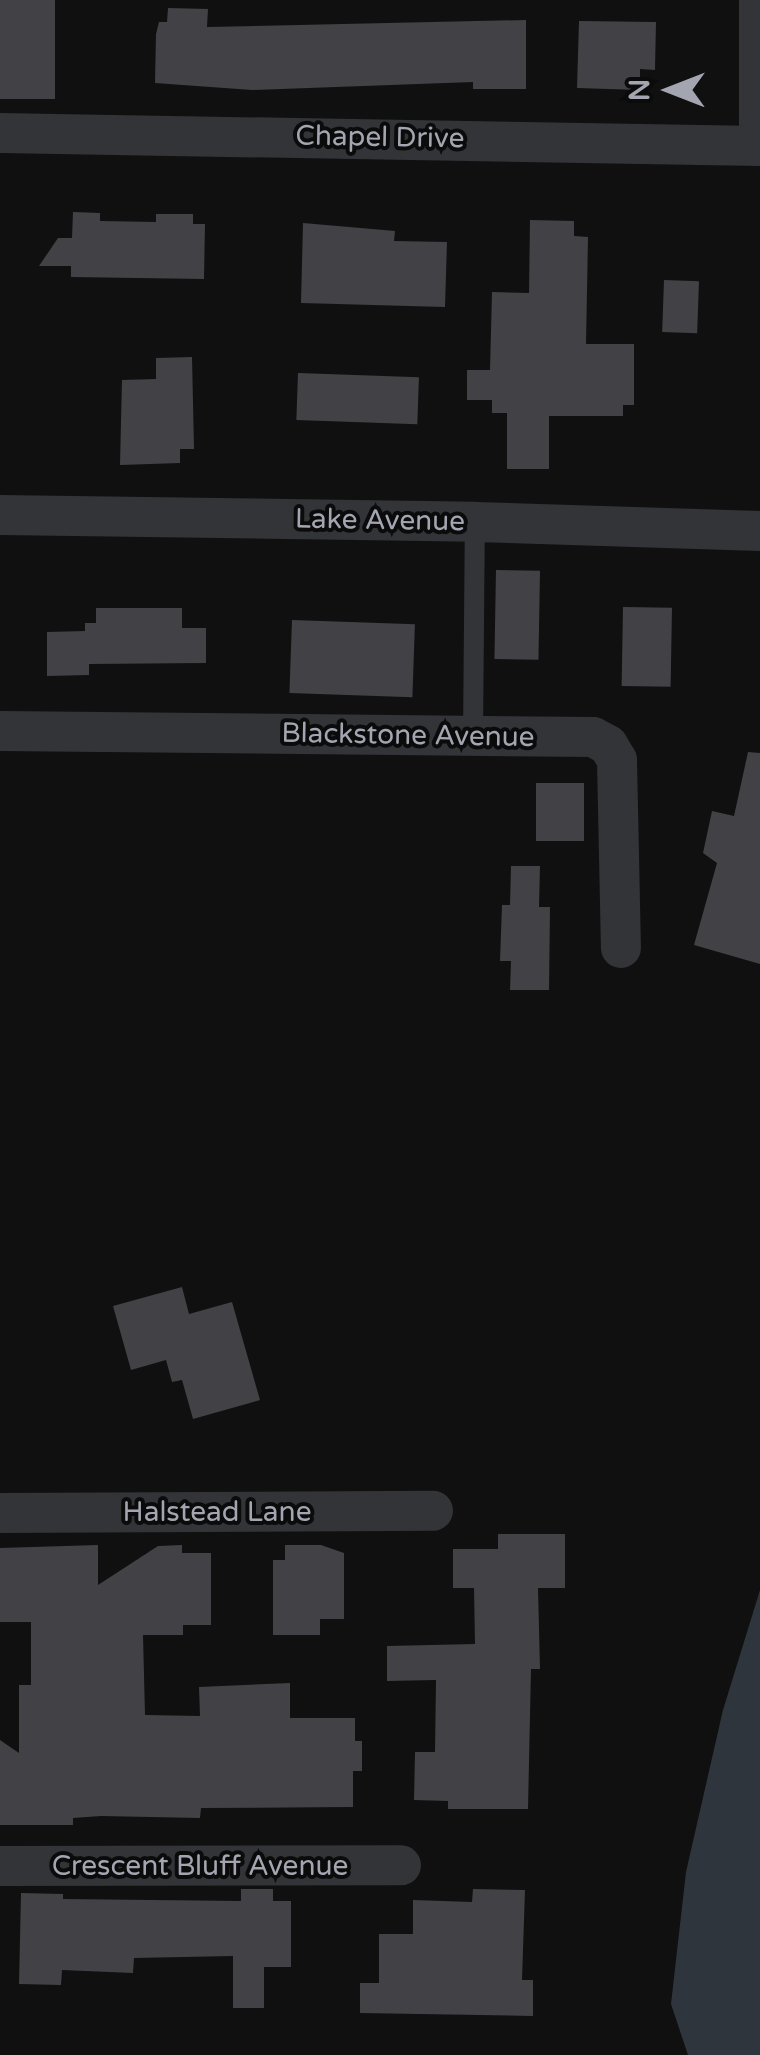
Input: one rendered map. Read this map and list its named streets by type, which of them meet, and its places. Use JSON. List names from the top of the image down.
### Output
{
  "streets": {
    "street": [
      "Chapel Drive",
      "Lake Avenue",
      "Blackstone Avenue",
      "Halstead Lane",
      "Crescent Bluff Avenue"
    ]
  },
  "north": "left"
}
